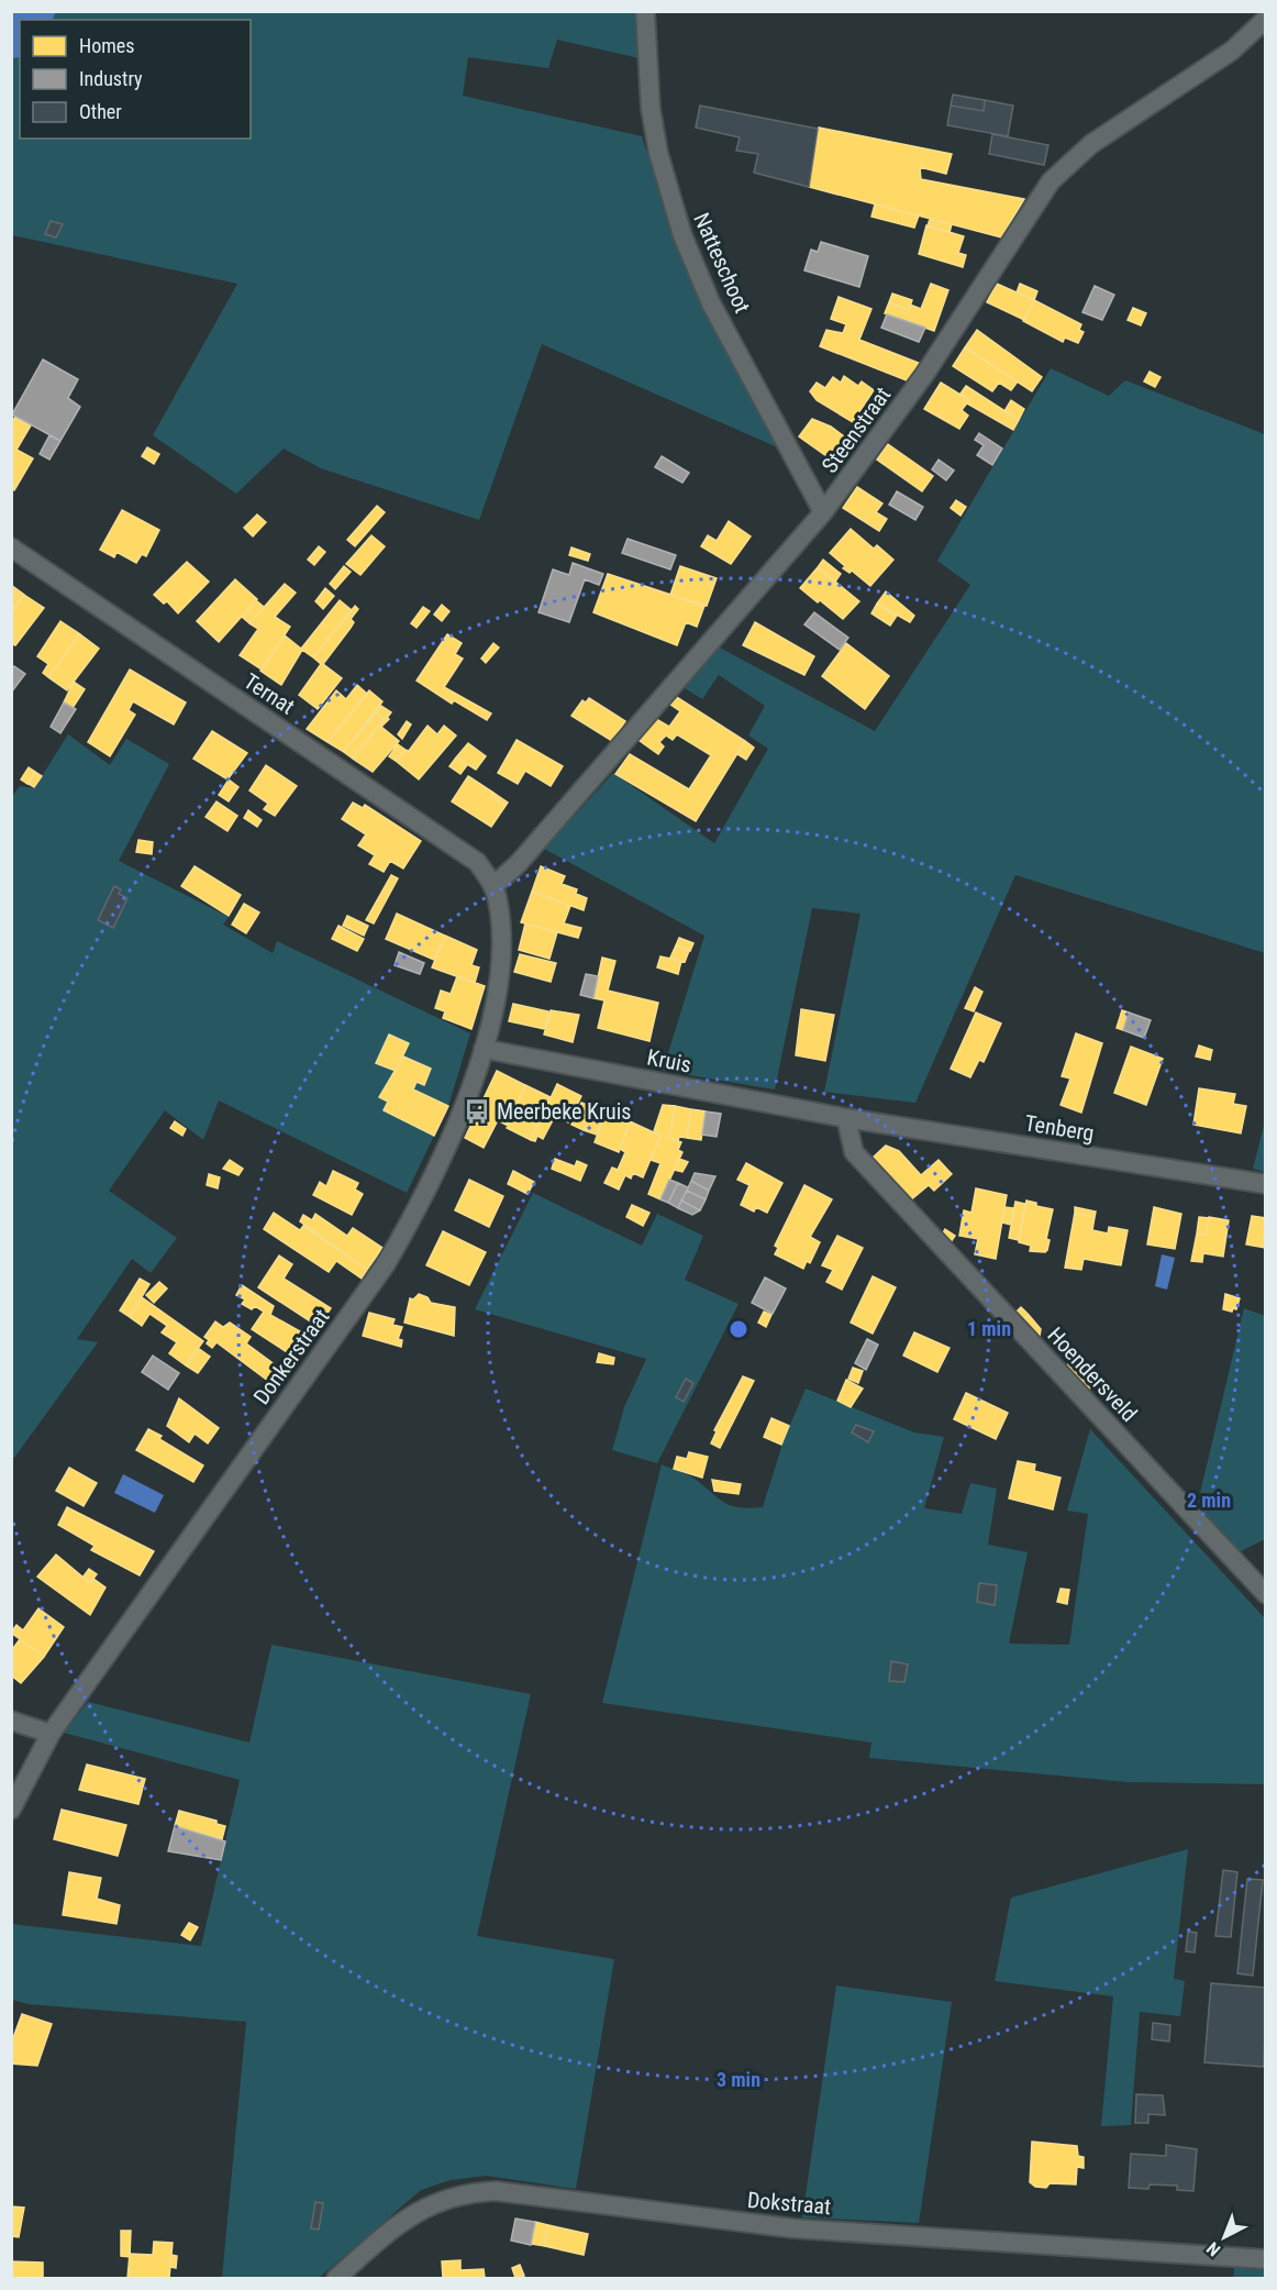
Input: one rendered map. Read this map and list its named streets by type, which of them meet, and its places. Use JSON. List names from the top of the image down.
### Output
{
  "streets": {
    "street": [
      "Natteschoot",
      "Steenstraat",
      "Ternat",
      "Kruis",
      "Tenberg",
      "Donkerstraat",
      "Hoendersveld",
      "Dokstraat"
    ]
  },
  "crossings": [
    ["Natteschoot", "Steenstraat"],
    ["Steenstraat", "Ternat"],
    ["Steenstraat", "Donkerstraat"],
    ["Ternat", "Donkerstraat"],
    ["Kruis", "Tenberg"],
    ["Kruis", "Donkerstraat"],
    ["Kruis", "Hoendersveld"],
    ["Tenberg", "Hoendersveld"]
  ],
  "places": {
    "bus stop": ["Meerbeke Kruis"]
  },
  "legend": ["Homes", "Industry", "Other"],
  "north": "bottom left",
  "rings": ["1 min", "2 min", "3 min"]
}
